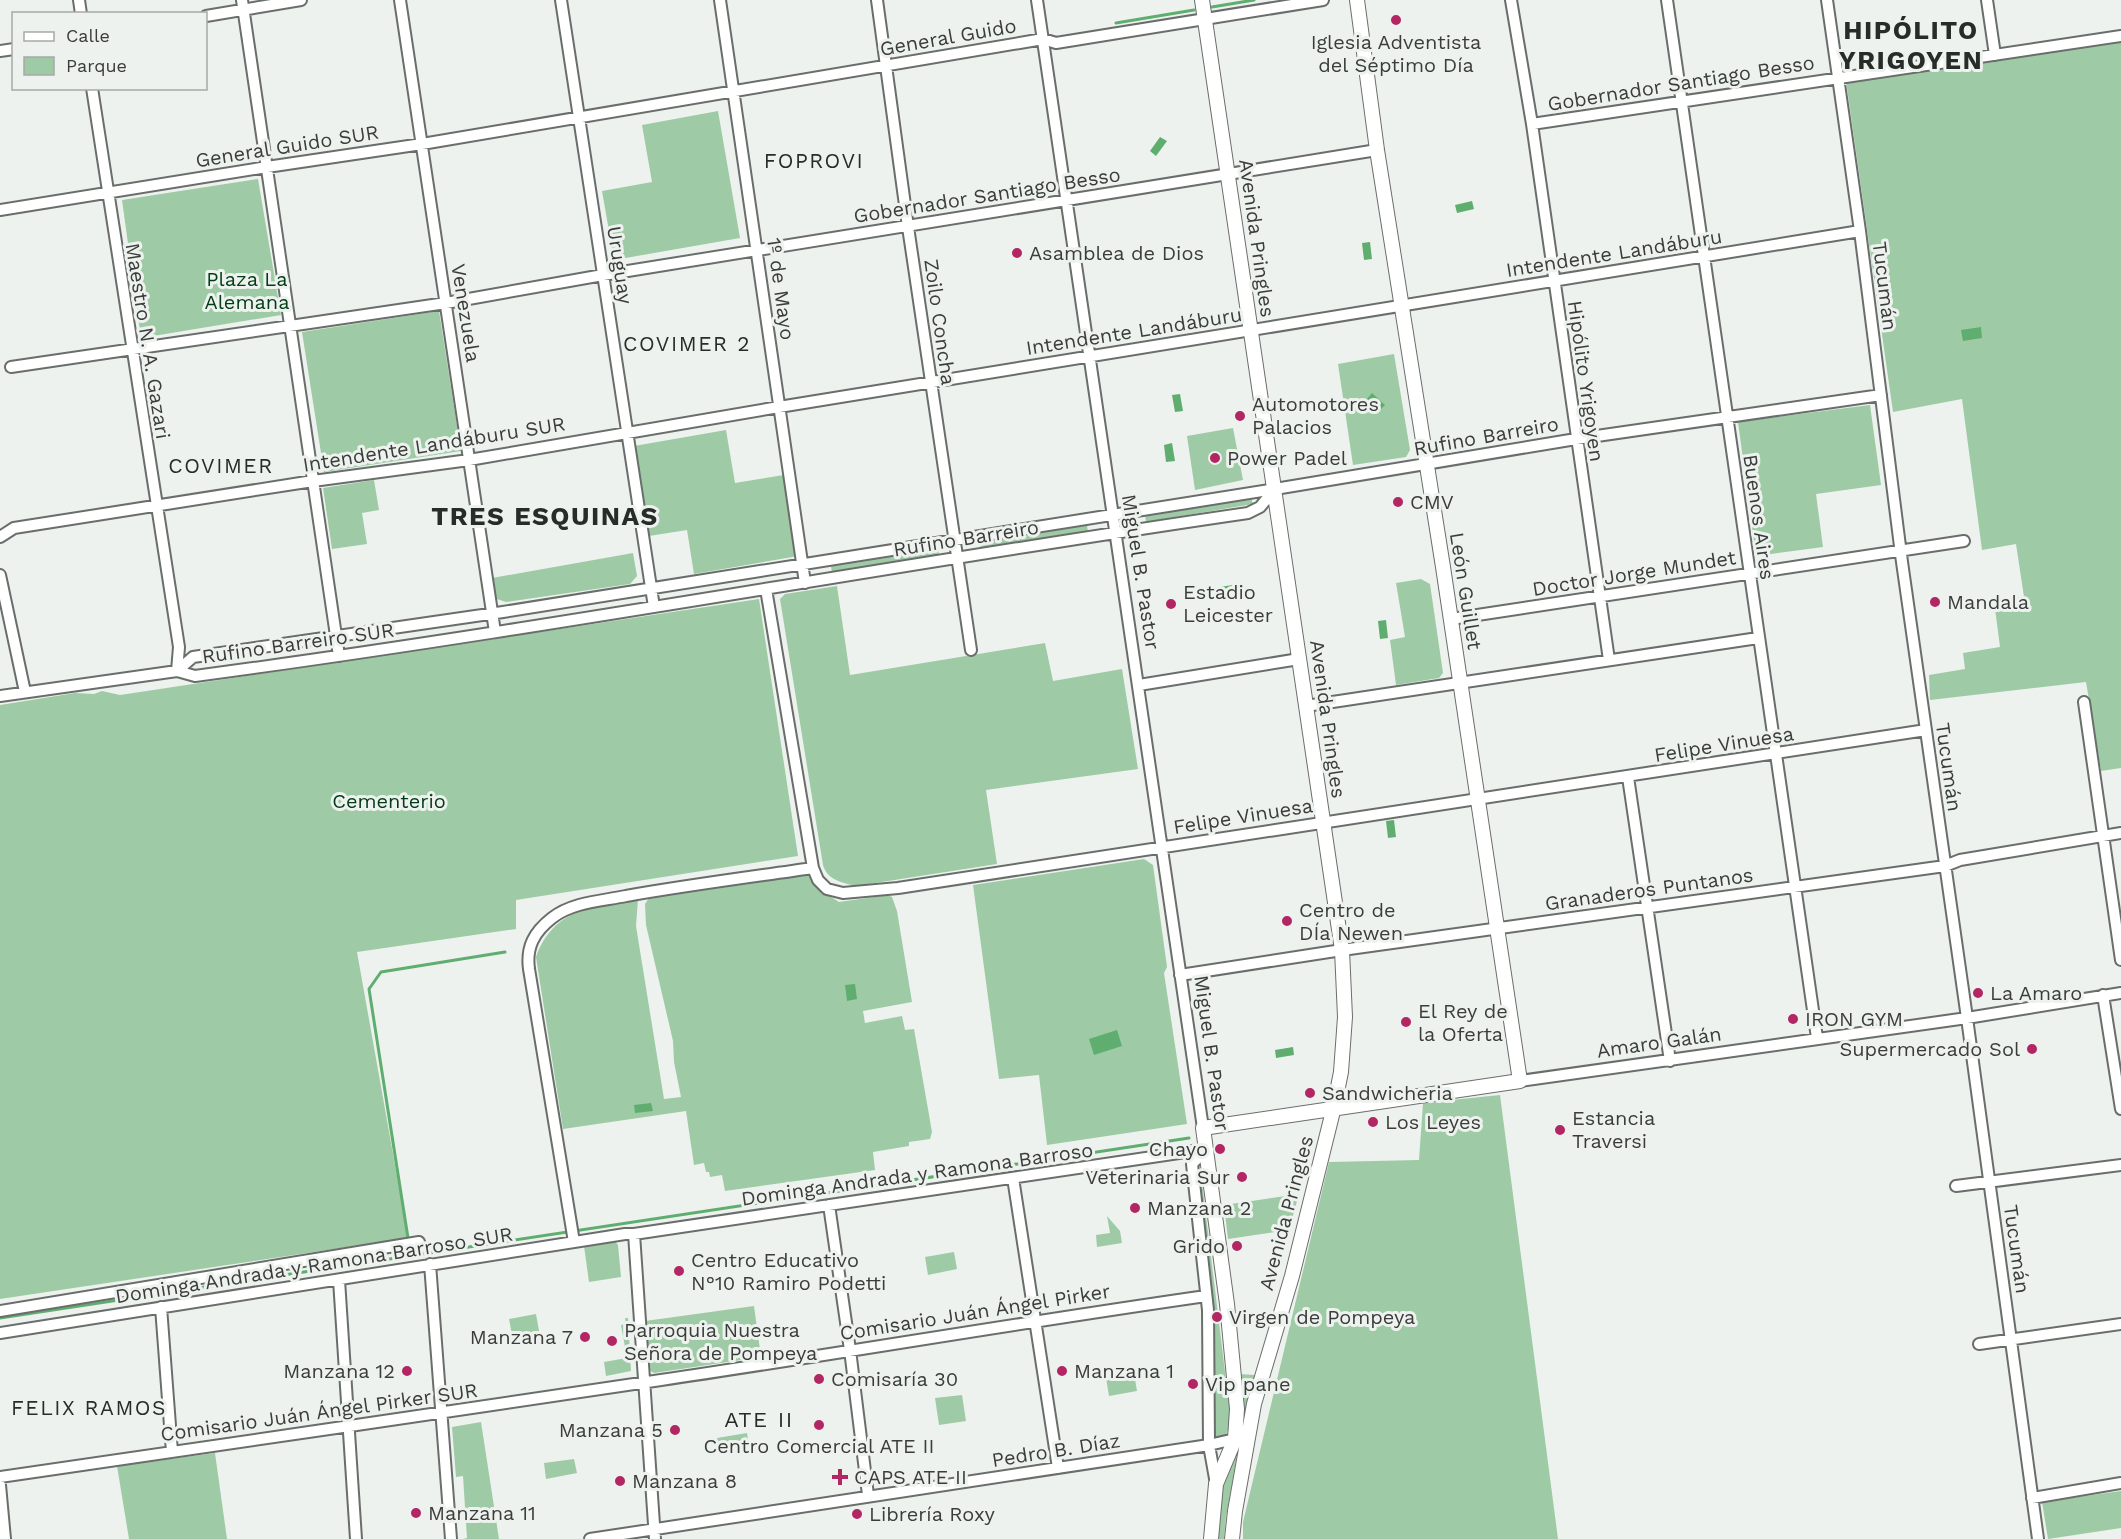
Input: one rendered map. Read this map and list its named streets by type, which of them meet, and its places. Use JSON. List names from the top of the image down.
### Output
{
  "streets": {
    "street": [
      "General Guido",
      "Gobernador Santiago Besso",
      "General Guido SUR",
      "Avenida Pringles",
      "Intendente Landáburu",
      "Uruguay",
      "Tucumán",
      "1º de Mayo",
      "Venezuela",
      "Zoilo Concha",
      "Maestro N. A. Gazari",
      "Hipólito Yrigoyen",
      "Rufino Barreiro",
      "Intendente Landáburu SUR",
      "Buenos Aires",
      "Miguel B. Pastor",
      "Doctor Jorge Mundet",
      "León Guillet",
      "Rufino Barreiro SUR",
      "Felipe Vinuesa",
      "Granaderos Puntanos",
      "Amaro Galán",
      "Dominga Andrada y Ramona Barroso",
      "Dominga Andrada y Ramona Barroso SUR",
      "Comisario Juán Ángel Pirker",
      "Comisario Juán Ángel Pirker SUR",
      "Pedro B. Díaz"
    ]
  },
  "crossings": [
    ["General Guido", "General Guido SUR"],
    ["General Guido", "Avenida Pringles"],
    ["General Guido", "Uruguay"],
    ["General Guido", "1º de Mayo"],
    ["General Guido", "Zoilo Concha"],
    ["General Guido", "Miguel B. Pastor"],
    ["Gobernador Santiago Besso", "Avenida Pringles"],
    ["Gobernador Santiago Besso", "Uruguay"],
    ["Gobernador Santiago Besso", "Tucumán"],
    ["Gobernador Santiago Besso", "1º de Mayo"],
    ["Gobernador Santiago Besso", "Venezuela"],
    ["Gobernador Santiago Besso", "Zoilo Concha"],
    ["Gobernador Santiago Besso", "Maestro N. A. Gazari"],
    ["Gobernador Santiago Besso", "Hipólito Yrigoyen"],
    ["Gobernador Santiago Besso", "Buenos Aires"],
    ["Gobernador Santiago Besso", "Miguel B. Pastor"],
    ["Gobernador Santiago Besso", "León Guillet"],
    ["General Guido SUR", "Uruguay"],
    ["General Guido SUR", "Venezuela"],
    ["General Guido SUR", "Maestro N. A. Gazari"],
    ["Avenida Pringles", "Intendente Landáburu"],
    ["Avenida Pringles", "Rufino Barreiro"],
    ["Avenida Pringles", "Miguel B. Pastor"],
    ["Avenida Pringles", "Felipe Vinuesa"],
    ["Avenida Pringles", "Granaderos Puntanos"],
    ["Avenida Pringles", "Amaro Galán"],
    ["Avenida Pringles", "Pedro B. Díaz"],
    ["Intendente Landáburu", "Uruguay"],
    ["Intendente Landáburu", "Tucumán"],
    ["Intendente Landáburu", "1º de Mayo"],
    ["Intendente Landáburu", "Zoilo Concha"],
    ["Intendente Landáburu", "Hipólito Yrigoyen"],
    ["Intendente Landáburu", "Intendente Landáburu SUR"],
    ["Intendente Landáburu", "Buenos Aires"],
    ["Intendente Landáburu", "Miguel B. Pastor"],
    ["Intendente Landáburu", "León Guillet"],
    ["Uruguay", "Rufino Barreiro"],
    ["Uruguay", "Intendente Landáburu SUR"],
    ["Uruguay", "Rufino Barreiro SUR"],
    ["Tucumán", "Rufino Barreiro"],
    ["Tucumán", "Doctor Jorge Mundet"],
    ["Tucumán", "Felipe Vinuesa"],
    ["Tucumán", "Granaderos Puntanos"],
    ["Tucumán", "Amaro Galán"],
    ["1º de Mayo", "Rufino Barreiro"],
    ["Venezuela", "Intendente Landáburu SUR"],
    ["Venezuela", "Rufino Barreiro SUR"],
    ["Zoilo Concha", "Rufino Barreiro"],
    ["Maestro N. A. Gazari", "Intendente Landáburu SUR"],
    ["Maestro N. A. Gazari", "Rufino Barreiro SUR"],
    ["Hipólito Yrigoyen", "Rufino Barreiro"],
    ["Hipólito Yrigoyen", "Doctor Jorge Mundet"],
    ["Rufino Barreiro", "Buenos Aires"],
    ["Rufino Barreiro", "Miguel B. Pastor"],
    ["Rufino Barreiro", "León Guillet"],
    ["Rufino Barreiro", "Rufino Barreiro SUR"],
    ["Buenos Aires", "Doctor Jorge Mundet"],
    ["Buenos Aires", "Felipe Vinuesa"],
    ["Buenos Aires", "Granaderos Puntanos"],
    ["Buenos Aires", "Amaro Galán"],
    ["Miguel B. Pastor", "Felipe Vinuesa"],
    ["Miguel B. Pastor", "Granaderos Puntanos"],
    ["Miguel B. Pastor", "Amaro Galán"],
    ["Miguel B. Pastor", "Dominga Andrada y Ramona Barroso"],
    ["Miguel B. Pastor", "Comisario Juán Ángel Pirker"],
    ["Miguel B. Pastor", "Pedro B. Díaz"],
    ["Doctor Jorge Mundet", "León Guillet"],
    ["León Guillet", "Felipe Vinuesa"],
    ["León Guillet", "Granaderos Puntanos"],
    ["León Guillet", "Amaro Galán"],
    ["Dominga Andrada y Ramona Barroso", "Dominga Andrada y Ramona Barroso SUR"],
    ["Comisario Juán Ángel Pirker", "Comisario Juán Ángel Pirker SUR"]
  ],
  "districts": [
    "HIPÓLITO YRIGOYEN",
    "FOPROVI",
    "COVIMER 2",
    "COVIMER",
    "TRES ESQUINAS",
    "FELIX RAMOS",
    "ATE II"
  ],
  "parks": ["Plaza La Alemana", "Cementerio"],
  "places": {
    "other": [
      "Iglesia Adventista del Séptimo Día",
      "Asamblea de Dios",
      "Automotores Palacios",
      "Power Padel",
      "CMV",
      "Mandala",
      "Estadio Leicester",
      "Centro de DÍa Newen",
      "La Amaro",
      "IRON GYM",
      "El Rey de la Oferta",
      "Supermercado Sol",
      "Sandwicheria",
      "Los Leyes",
      "Estancia Traversi",
      "Chayo",
      "Veterinaria Sur",
      "Manzana 2",
      "Grido",
      "Centro Educativo N°10 Ramiro Podetti",
      "Virgen de Pompeya",
      "Manzana 7",
      "Parroquia Nuestra Señora de Pompeya",
      "Manzana 12",
      "Manzana 1",
      "Comisaría 30",
      "Vip pane",
      "Centro Comercial ATE II",
      "Manzana 5",
      "Manzana 8",
      "Manzana 11",
      "Librería Roxy"
    ],
    "health": ["CAPS ATE II"]
  },
  "legend": ["Calle", "Parque"]
}
